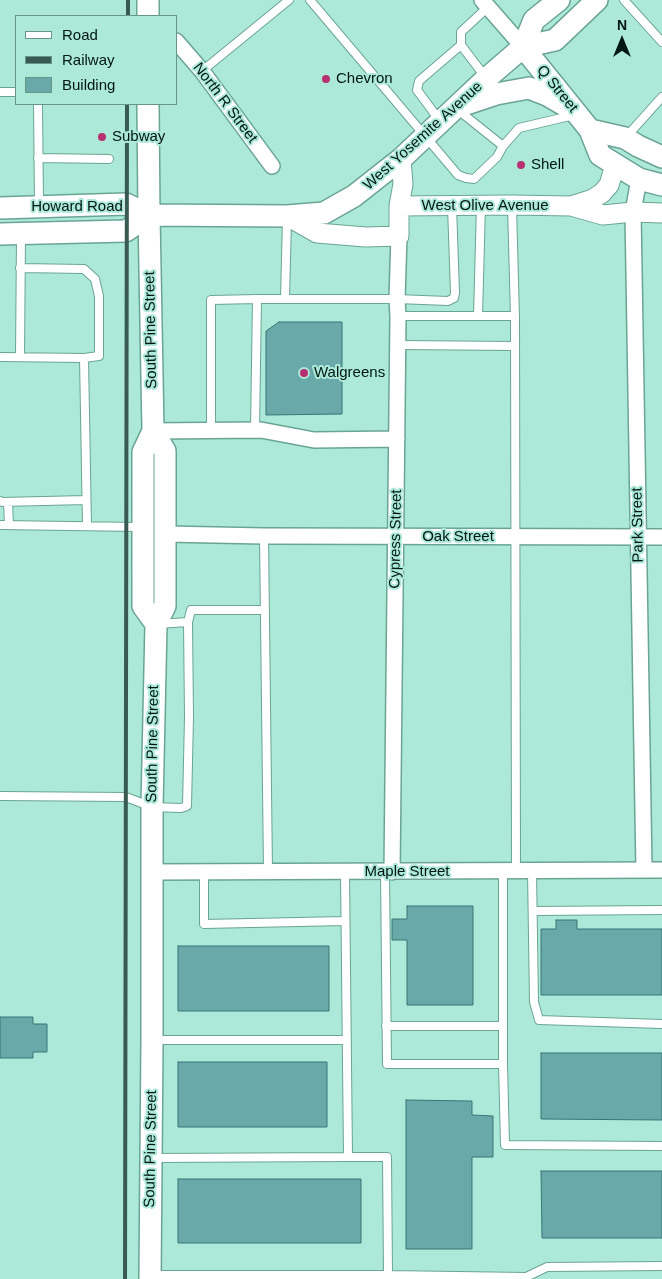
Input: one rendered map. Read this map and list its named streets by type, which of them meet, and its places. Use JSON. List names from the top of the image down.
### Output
{
  "streets": {
    "main road": [
      "Q Street",
      "West Yosemite Avenue",
      "Howard Road",
      "South Pine Street"
    ],
    "street": [
      "North R Street",
      "West Olive Avenue",
      "Park Street",
      "Oak Street",
      "Cypress Street",
      "Maple Street"
    ]
  },
  "crossings": [
    ["Q Street", "West Yosemite Avenue"],
    ["Q Street", "West Olive Avenue"],
    ["Q Street", "Park Street"],
    ["West Yosemite Avenue", "Cypress Street"],
    ["West Olive Avenue", "Park Street"],
    ["West Olive Avenue", "Cypress Street"],
    ["Howard Road", "South Pine Street"],
    ["South Pine Street", "Maple Street"],
    ["Park Street", "Oak Street"],
    ["Park Street", "Maple Street"],
    ["Oak Street", "Cypress Street"],
    ["Cypress Street", "Maple Street"]
  ],
  "places": [
    "Chevron",
    "Subway",
    "Shell",
    "Walgreens"
  ],
  "legend": ["Road", "Railway", "Building"],
  "north": "top"
}
